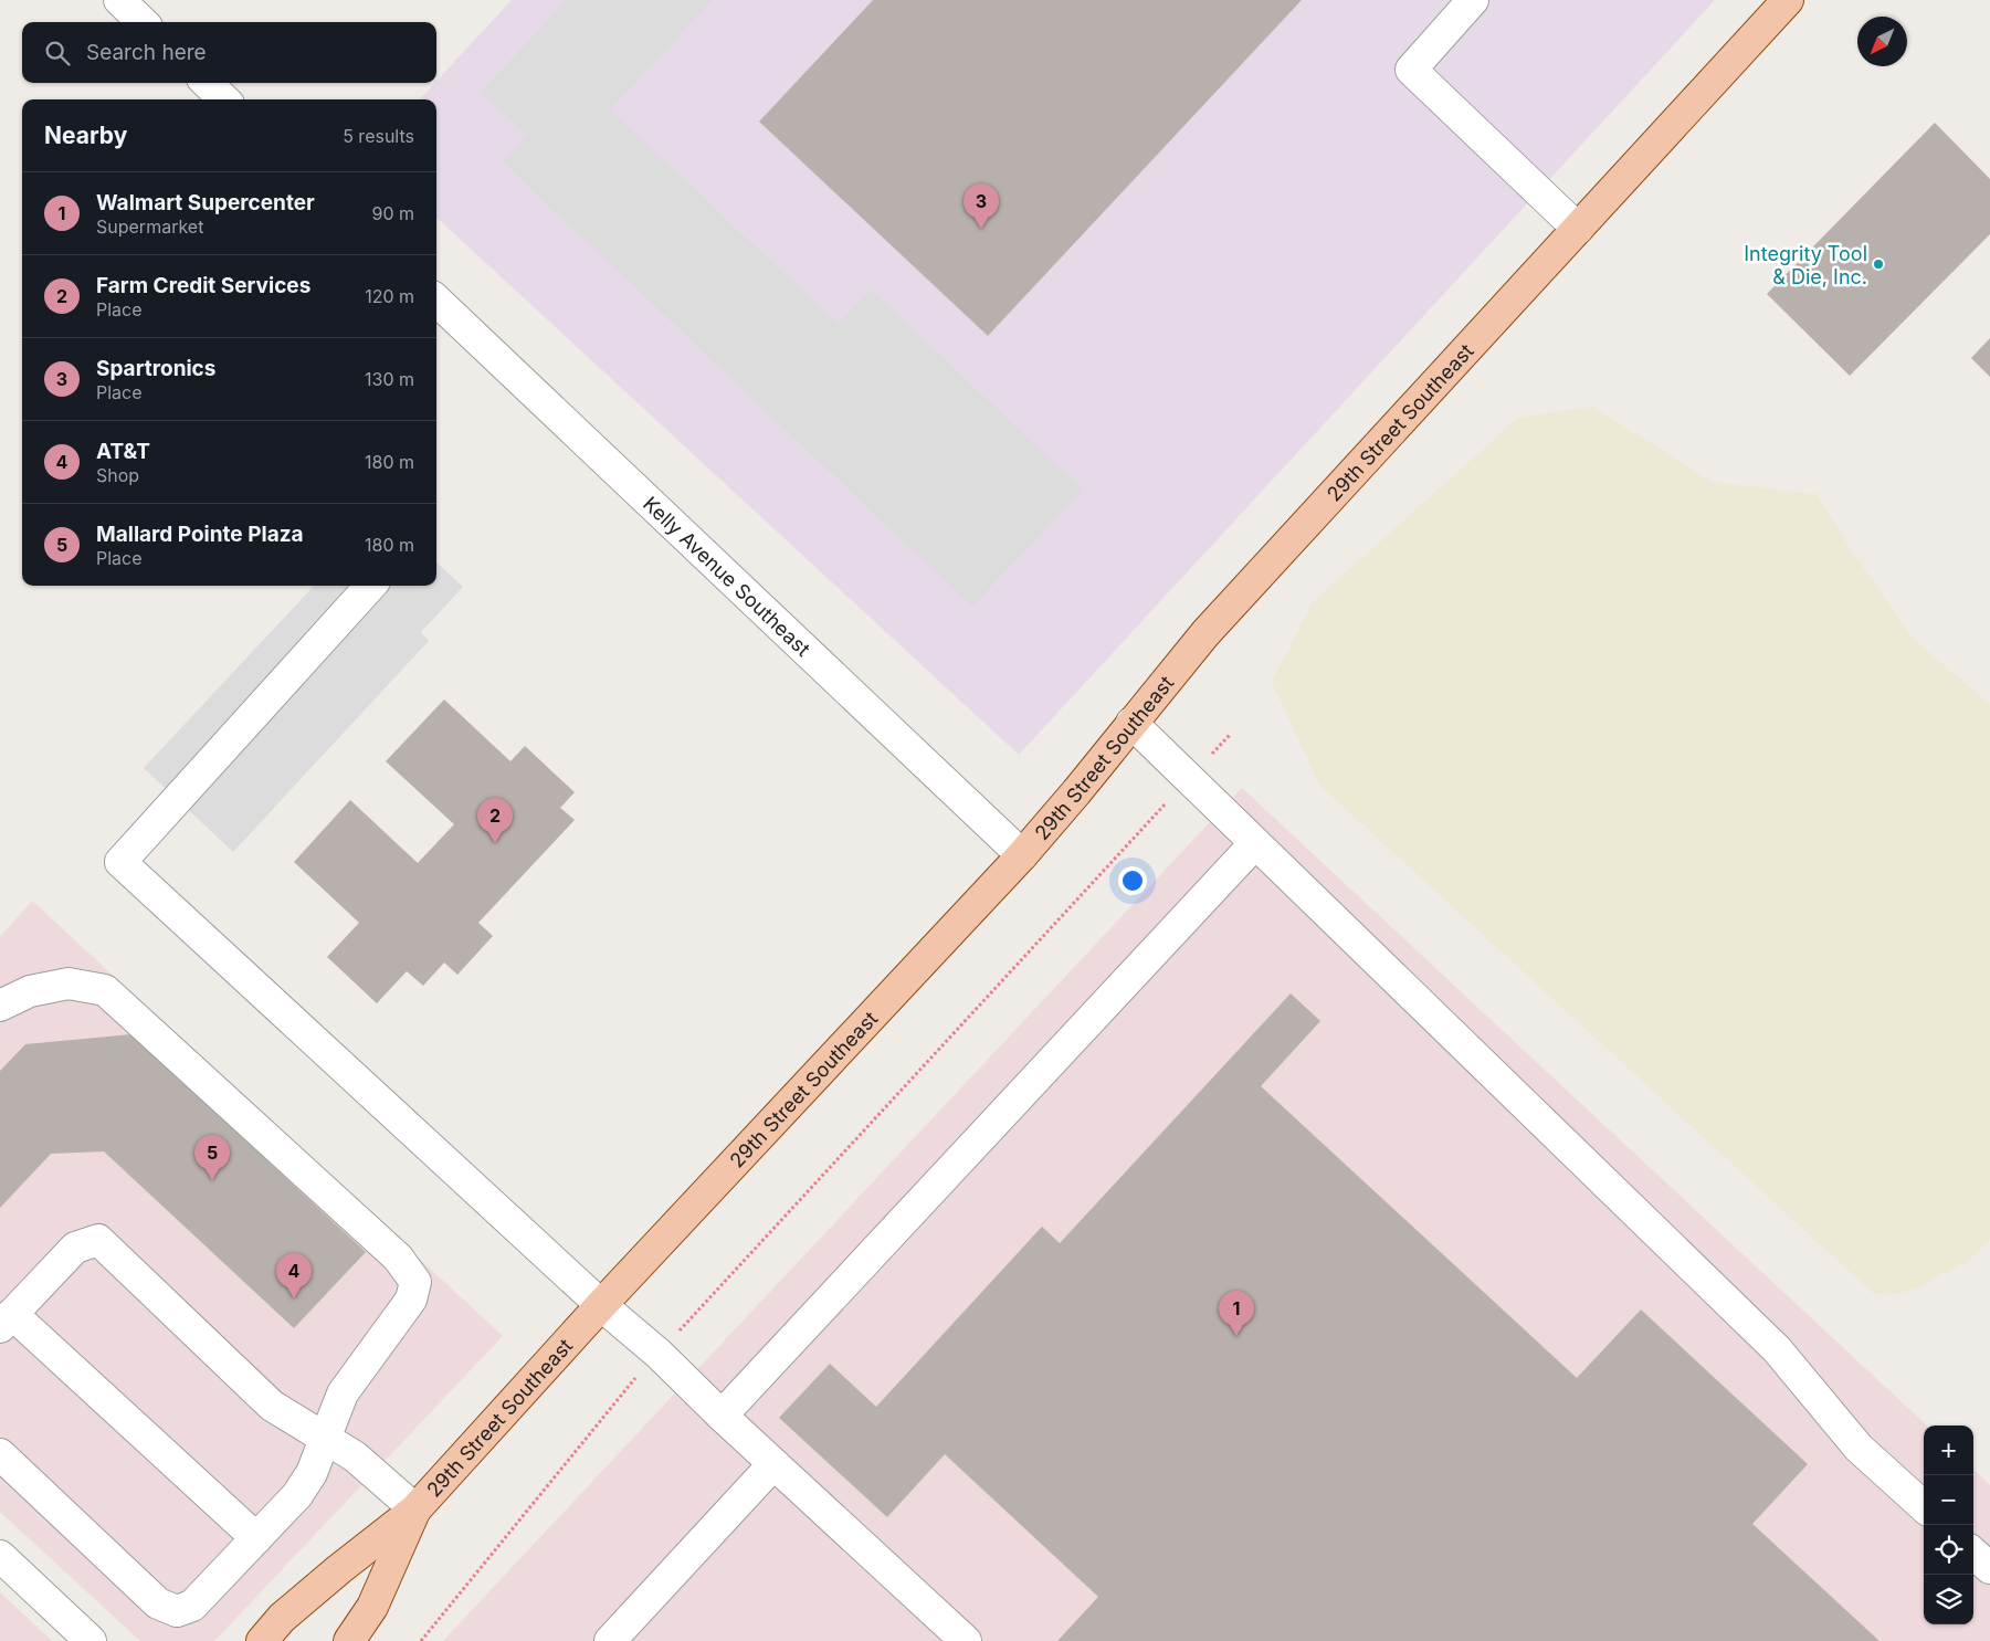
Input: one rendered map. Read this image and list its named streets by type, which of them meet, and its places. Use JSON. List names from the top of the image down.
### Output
{
  "streets": {
    "main road": ["29th Street Southeast"],
    "street": ["Kelly Avenue Southeast"]
  },
  "crossings": [
    ["29th Street Southeast", "Kelly Avenue Southeast"]
  ],
  "places": ["Integrity Tool & Die, Inc."],
  "north": "bottom left",
  "page": {
    "search": "Search here",
    "heading": ["Nearby", "5 results"],
    "list": [
      {
        "mark": "1",
        "name": "Walmart Supercenter",
        "note": "Supermarket",
        "value": "90 m"
      },
      {
        "mark": "2",
        "name": "Farm Credit Services",
        "note": "Place",
        "value": "120 m"
      },
      {
        "mark": "3",
        "name": "Spartronics",
        "note": "Place",
        "value": "130 m"
      },
      {
        "mark": "4",
        "name": "AT&T",
        "note": "Shop",
        "value": "180 m"
      },
      {
        "mark": "5",
        "name": "Mallard Pointe Plaza",
        "note": "Place",
        "value": "180 m"
      }
    ],
    "pins": [
      "3",
      "2",
      "5",
      "4",
      "1"
    ],
    "map_buttons": ["+", "−"]
  }
}
